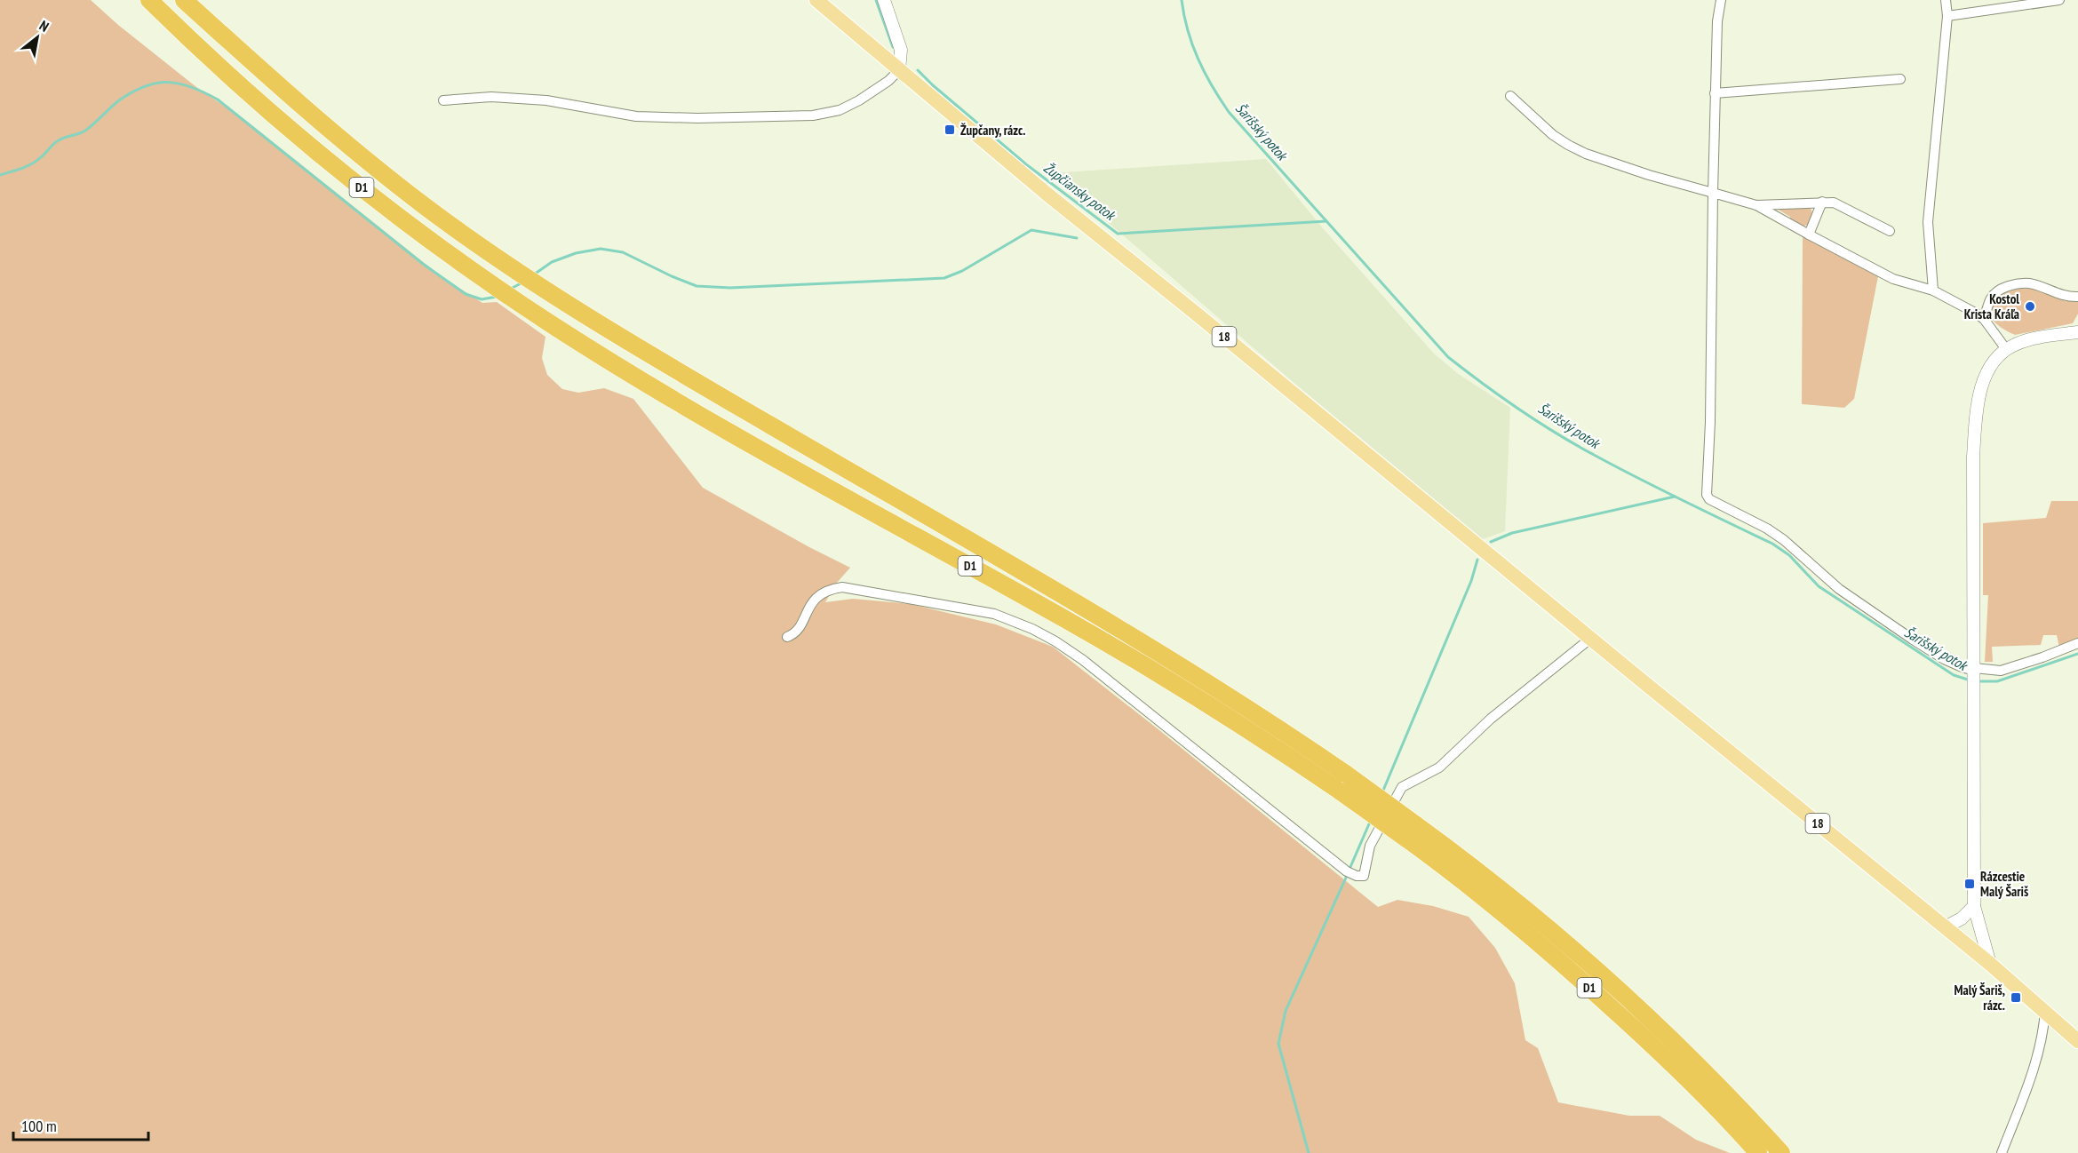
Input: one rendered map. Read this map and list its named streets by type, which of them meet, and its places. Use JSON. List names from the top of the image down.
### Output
{
  "streets": {
    "highway": ["D1"],
    "main road": ["18"]
  },
  "water": ["Šarišský potok", "Župčiansky potok"],
  "places": {
    "transit": ["Župčany, rázc.", "Rázcestie Malý Šariš", "Malý Šariš, rázc."],
    "other": ["Kostol Krista Kráľa"]
  },
  "scale_bar": "100 m",
  "north": "top right"
}
